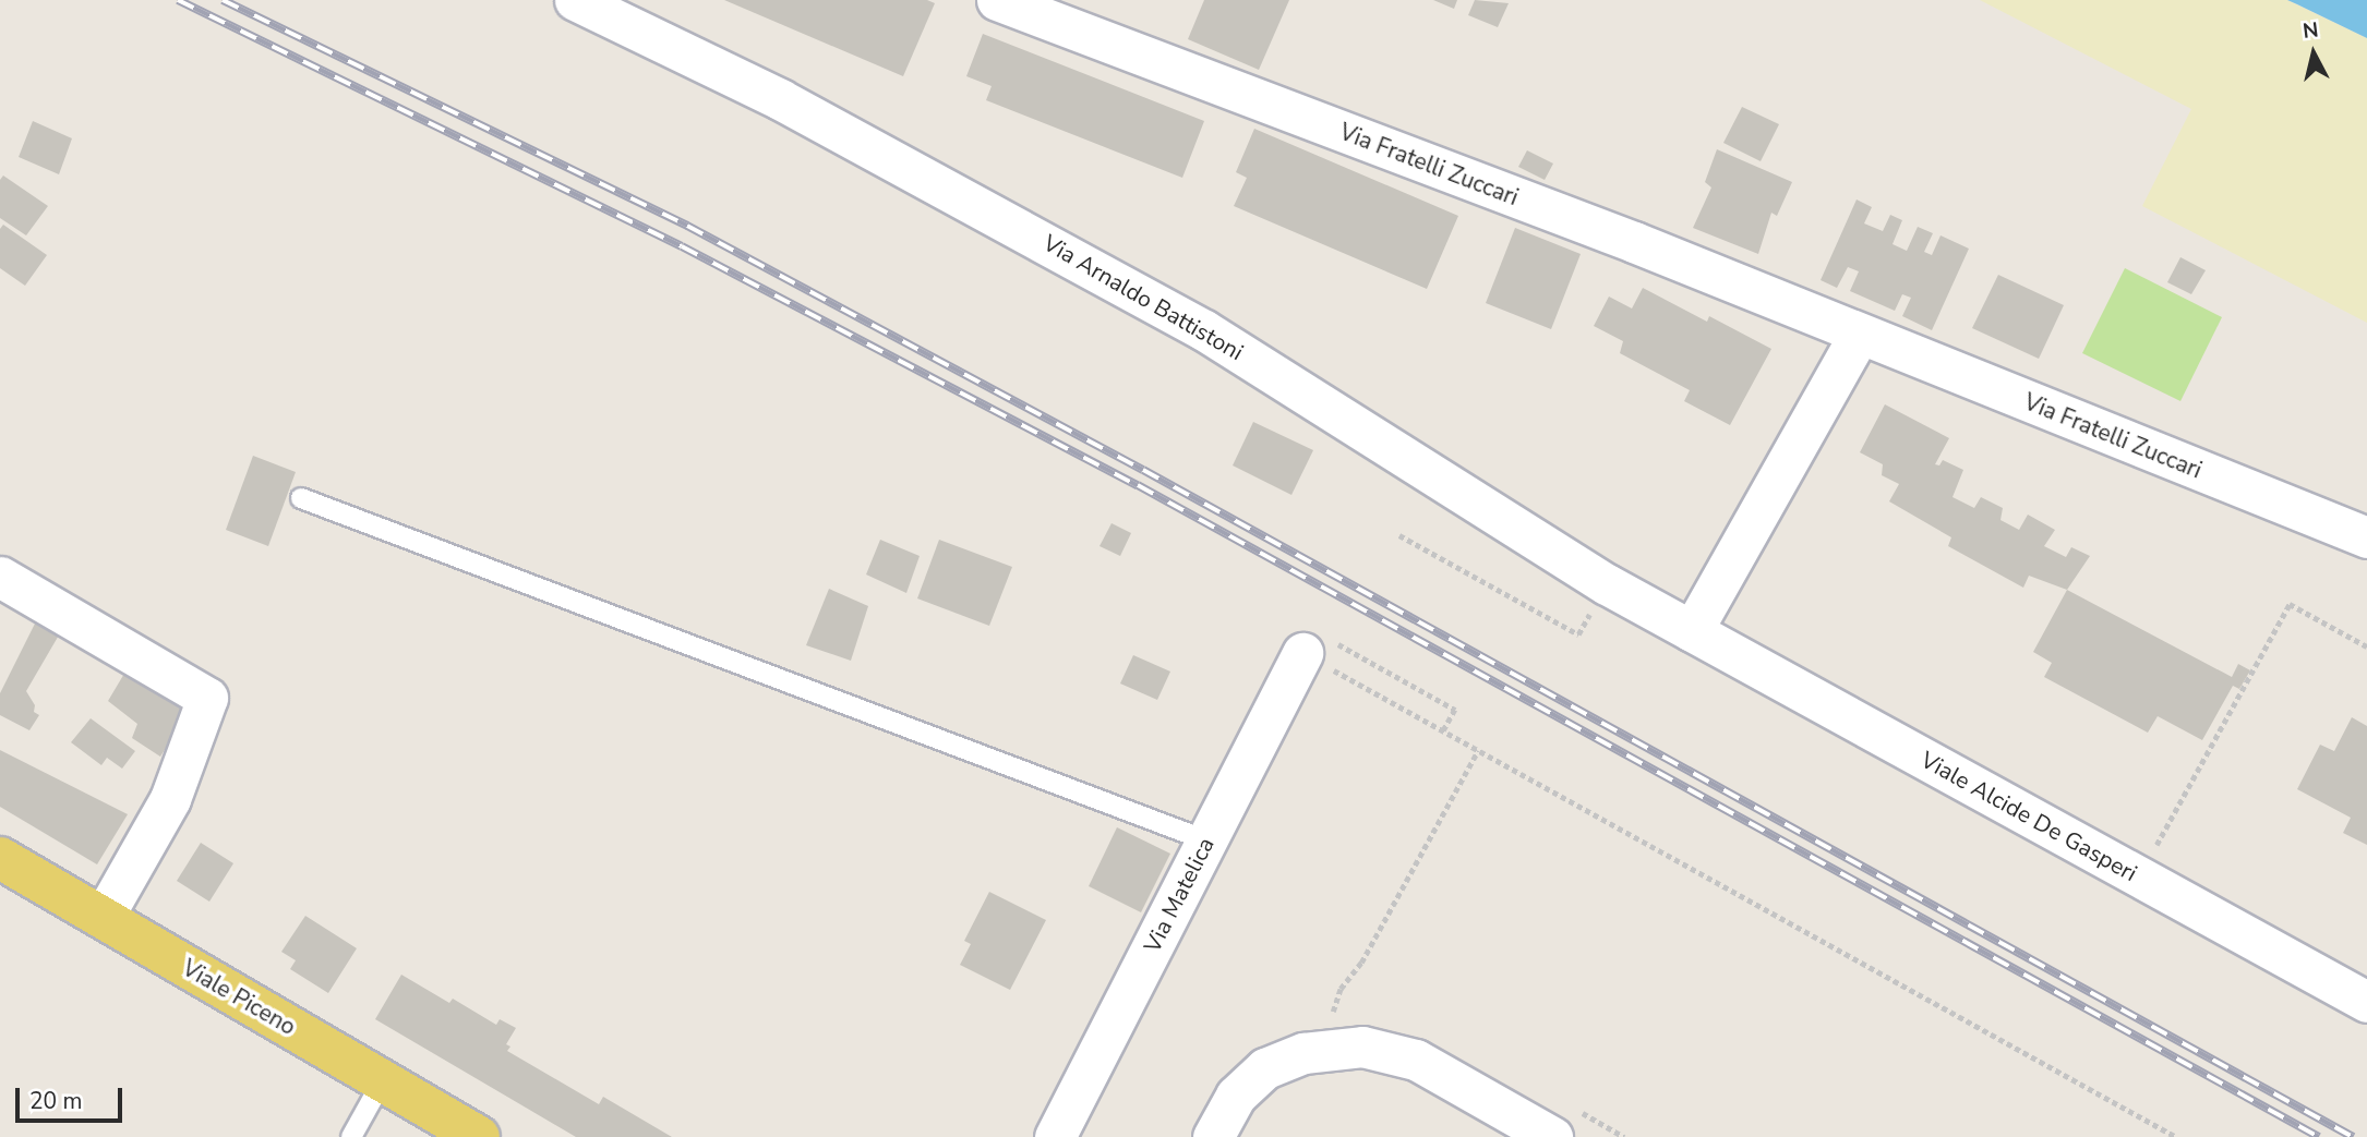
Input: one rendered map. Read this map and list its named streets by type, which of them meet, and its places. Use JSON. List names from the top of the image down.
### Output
{
  "streets": {
    "main road": ["Viale Piceno"],
    "street": [
      "Via Fratelli Zuccari",
      "Via Arnaldo Battistoni",
      "Viale Alcide De Gasperi",
      "Via Matelica"
    ]
  },
  "crossings": [
    ["Via Arnaldo Battistoni", "Viale Alcide De Gasperi"]
  ],
  "scale_bar": "20 m",
  "north": "top"
}
